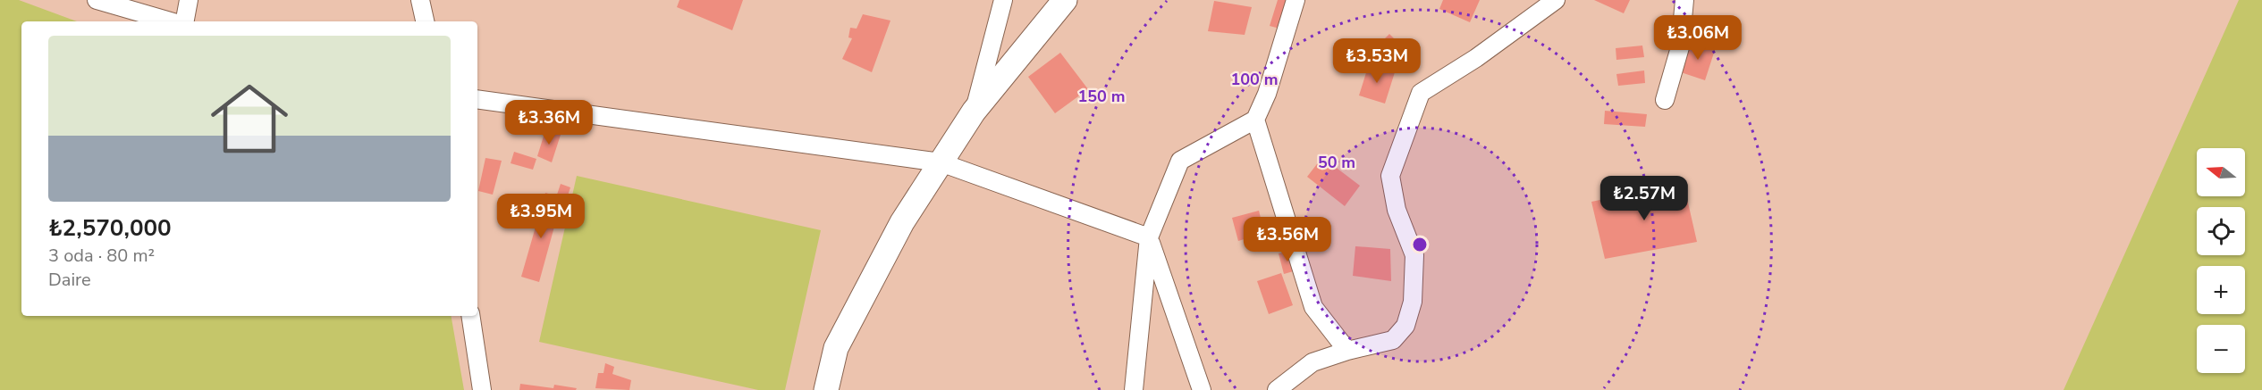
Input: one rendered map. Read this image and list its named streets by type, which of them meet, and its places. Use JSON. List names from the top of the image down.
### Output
{
  "north": "left",
  "page": {
    "price": [
      "₺3.06M",
      "₺3.53M",
      "₺3.36M",
      "₺2.57M",
      "₺3.95M",
      "₺3.56M"
    ],
    "list": [
      {
        "name": "₺2,570,000",
        "note": "3 oda · 80 m² · Daire"
      }
    ],
    "map_buttons": ["+", "−"]
  },
  "rings": ["100 m", "150 m", "50 m"]
}
